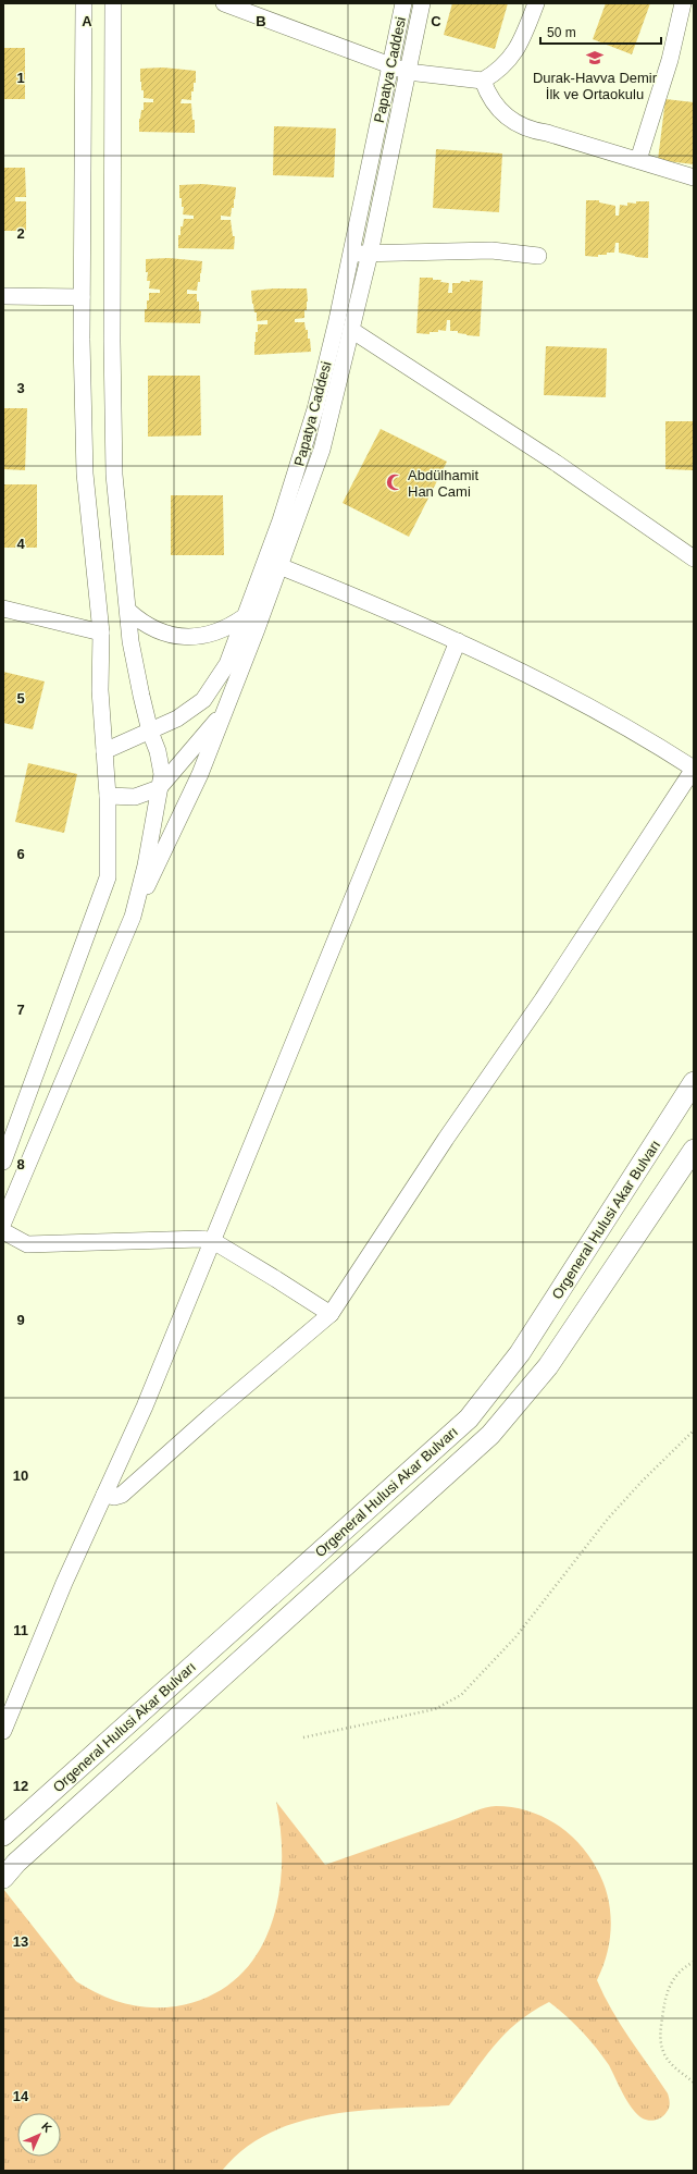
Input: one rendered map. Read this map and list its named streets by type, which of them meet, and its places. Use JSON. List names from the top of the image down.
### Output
{
  "streets": {
    "main road": ["Orgeneral Hulusi Akar Bulvarı"],
    "street": ["Papatya Caddesi"]
  },
  "places": {
    "school or university": ["Durak-Havva Demir İlk ve Ortaokulu"],
    "mosque": ["Abdülhamit Han Cami"]
  },
  "scale_bar": "50 m",
  "north": "top right",
  "grid": {
    "columns": ["A", "B", "C"],
    "rows": [
      "1",
      "2",
      "3",
      "4",
      "5",
      "6",
      "7",
      "8",
      "9",
      "10",
      "11",
      "12",
      "13",
      "14"
    ]
  }
}
